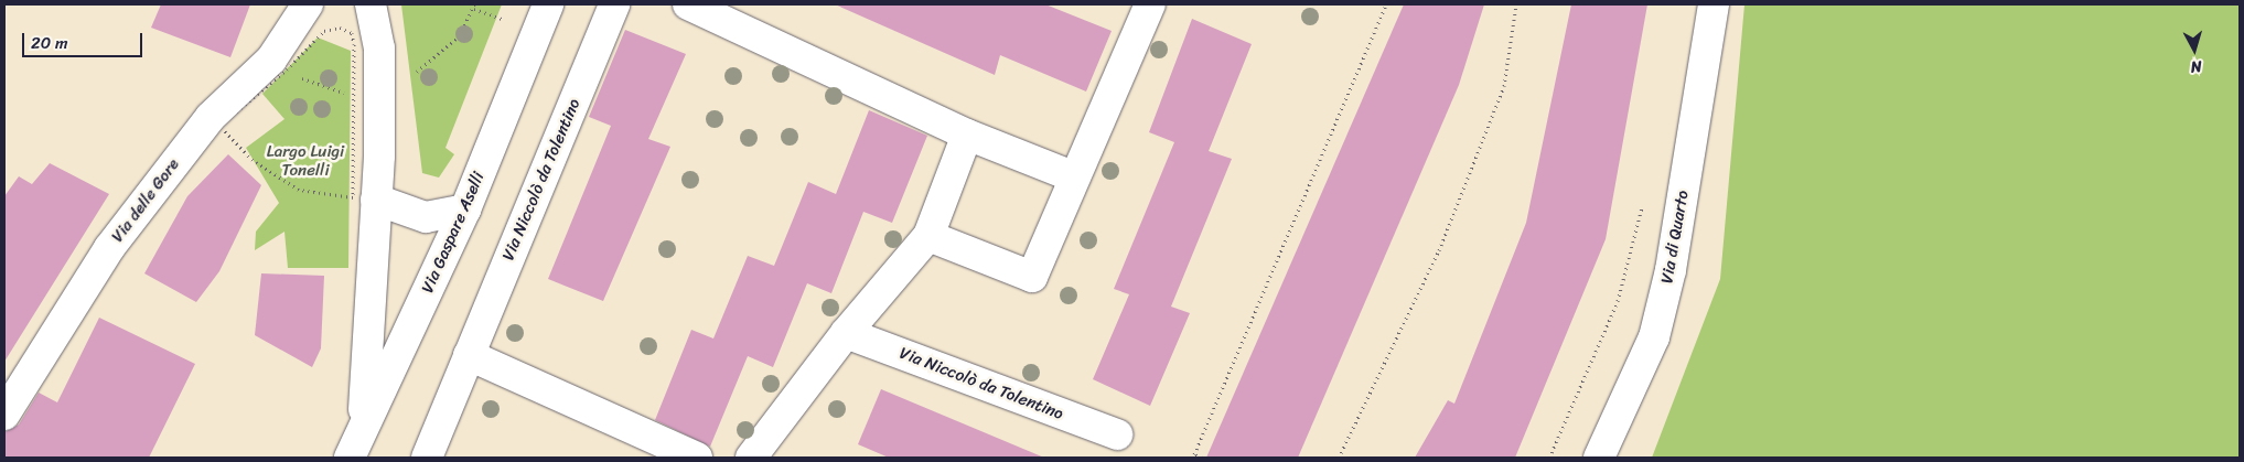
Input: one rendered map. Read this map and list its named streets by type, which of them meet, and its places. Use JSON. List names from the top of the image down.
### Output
{
  "streets": {
    "street": [
      "Via Niccolò da Tolentino",
      "Via delle Gore",
      "Via Gaspare Aselli",
      "Via di Quarto"
    ]
  },
  "parks": ["Largo Luigi Tonelli"],
  "scale_bar": "20 m",
  "north": "bottom"
}
